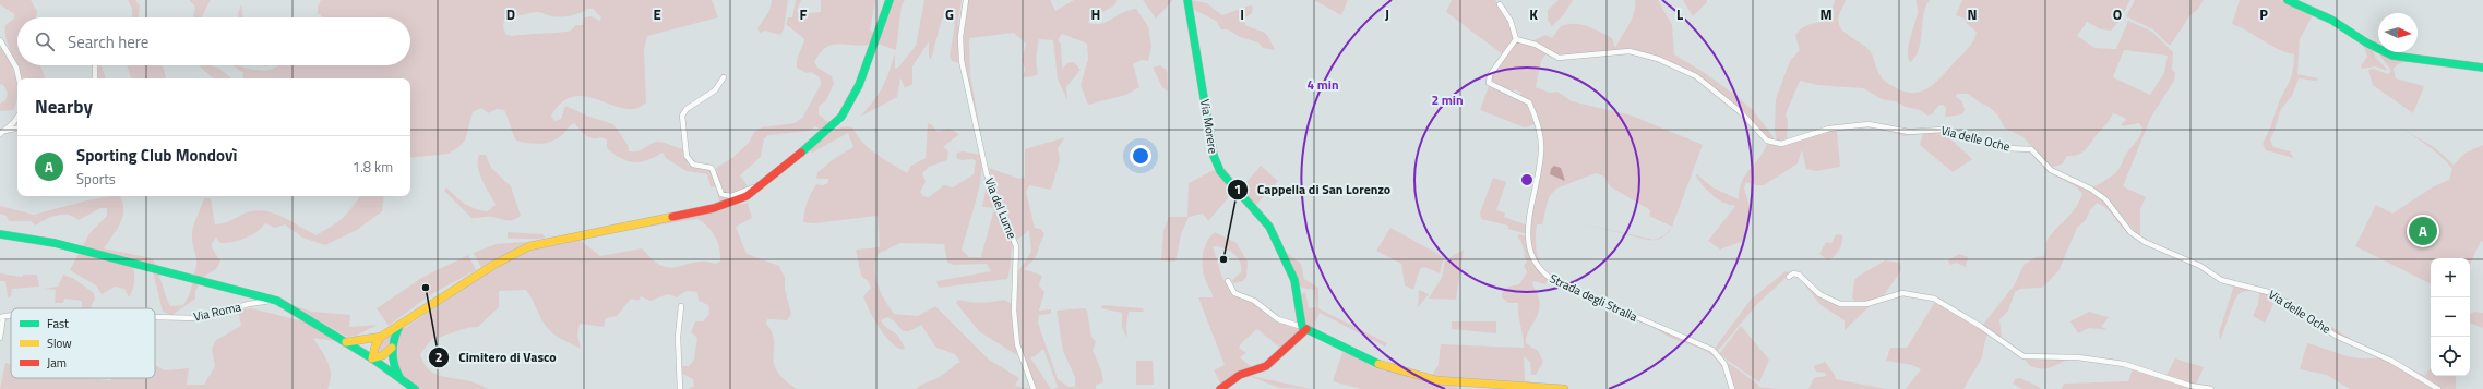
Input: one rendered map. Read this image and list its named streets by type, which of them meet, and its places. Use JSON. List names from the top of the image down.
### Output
{
  "streets": {
    "street": [
      "Via Morere",
      "Via delle Oche",
      "Via del Lume",
      "Strada degli Stralla",
      "Via Roma"
    ]
  },
  "crossings": [
    ["Via delle Oche", "Strada degli Stralla"]
  ],
  "places": ["Cappella di San Lorenzo", "Cimitero di Vasco"],
  "legend": ["Fast", "Slow", "Jam"],
  "north": "right",
  "page": {
    "search": "Search here",
    "heading": "Nearby",
    "list": [
      {
        "mark": "A",
        "name": "Sporting Club Mondovì",
        "note": "Sports",
        "value": "1.8 km"
      }
    ],
    "pins": "A",
    "map_buttons": ["+", "−"]
  },
  "grid": {
    "columns": [
      "D",
      "E",
      "F",
      "G",
      "H",
      "I",
      "J",
      "K",
      "L",
      "M",
      "N",
      "O",
      "P"
    ]
  },
  "rings": ["4 min", "2 min"]
}
